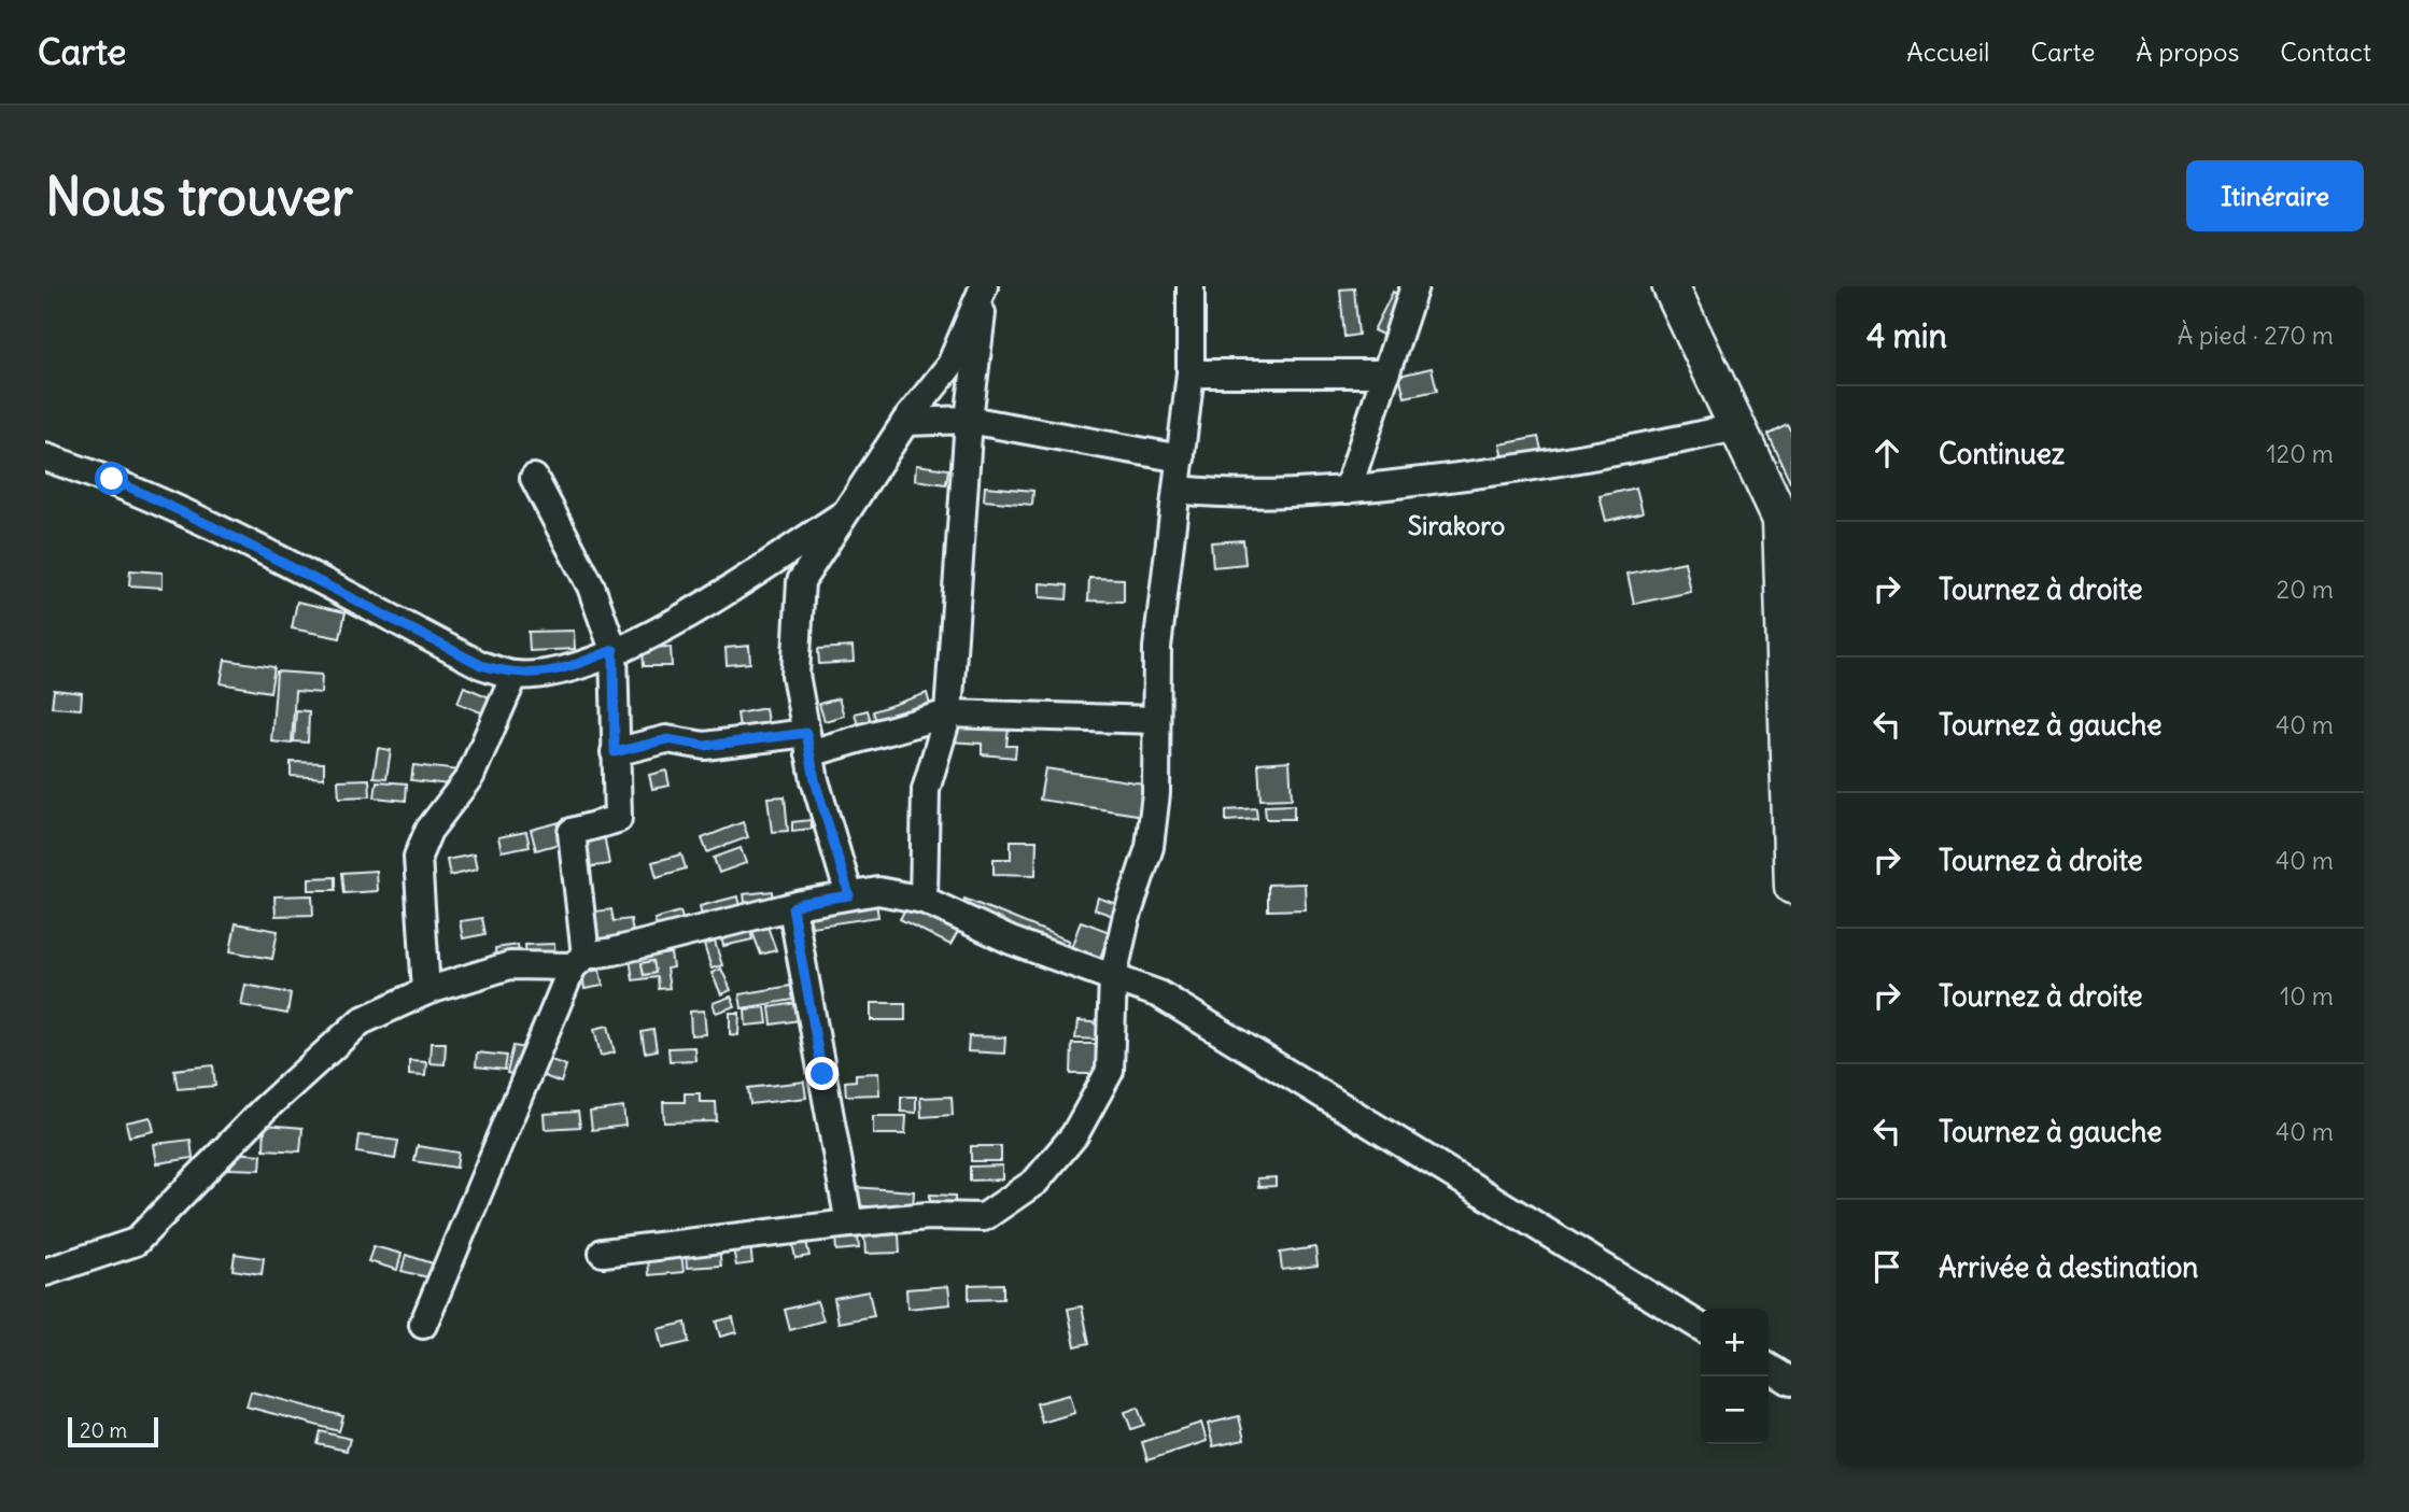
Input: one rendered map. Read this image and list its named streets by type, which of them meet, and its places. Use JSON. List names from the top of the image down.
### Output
{
  "districts": ["Sirakoro"],
  "scale_bar": "20 m",
  "page": {
    "header": "Carte",
    "nav": [
      "Accueil",
      "Carte",
      "À propos",
      "Contact"
    ],
    "buttons": "Itinéraire",
    "title": "Nous trouver",
    "heading": ["4 min", "À pied · 270 m"],
    "list": [
      ["Continuez", "120 m"],
      ["Tournez à droite", "20 m"],
      ["Tournez à gauche", "40 m"],
      ["Tournez à droite", "40 m"],
      ["Tournez à droite", "10 m"],
      ["Tournez à gauche", "40 m"],
      "Arrivée à destination"
    ],
    "map_buttons": ["+", "−"],
    "scale": "20 m"
  }
}
